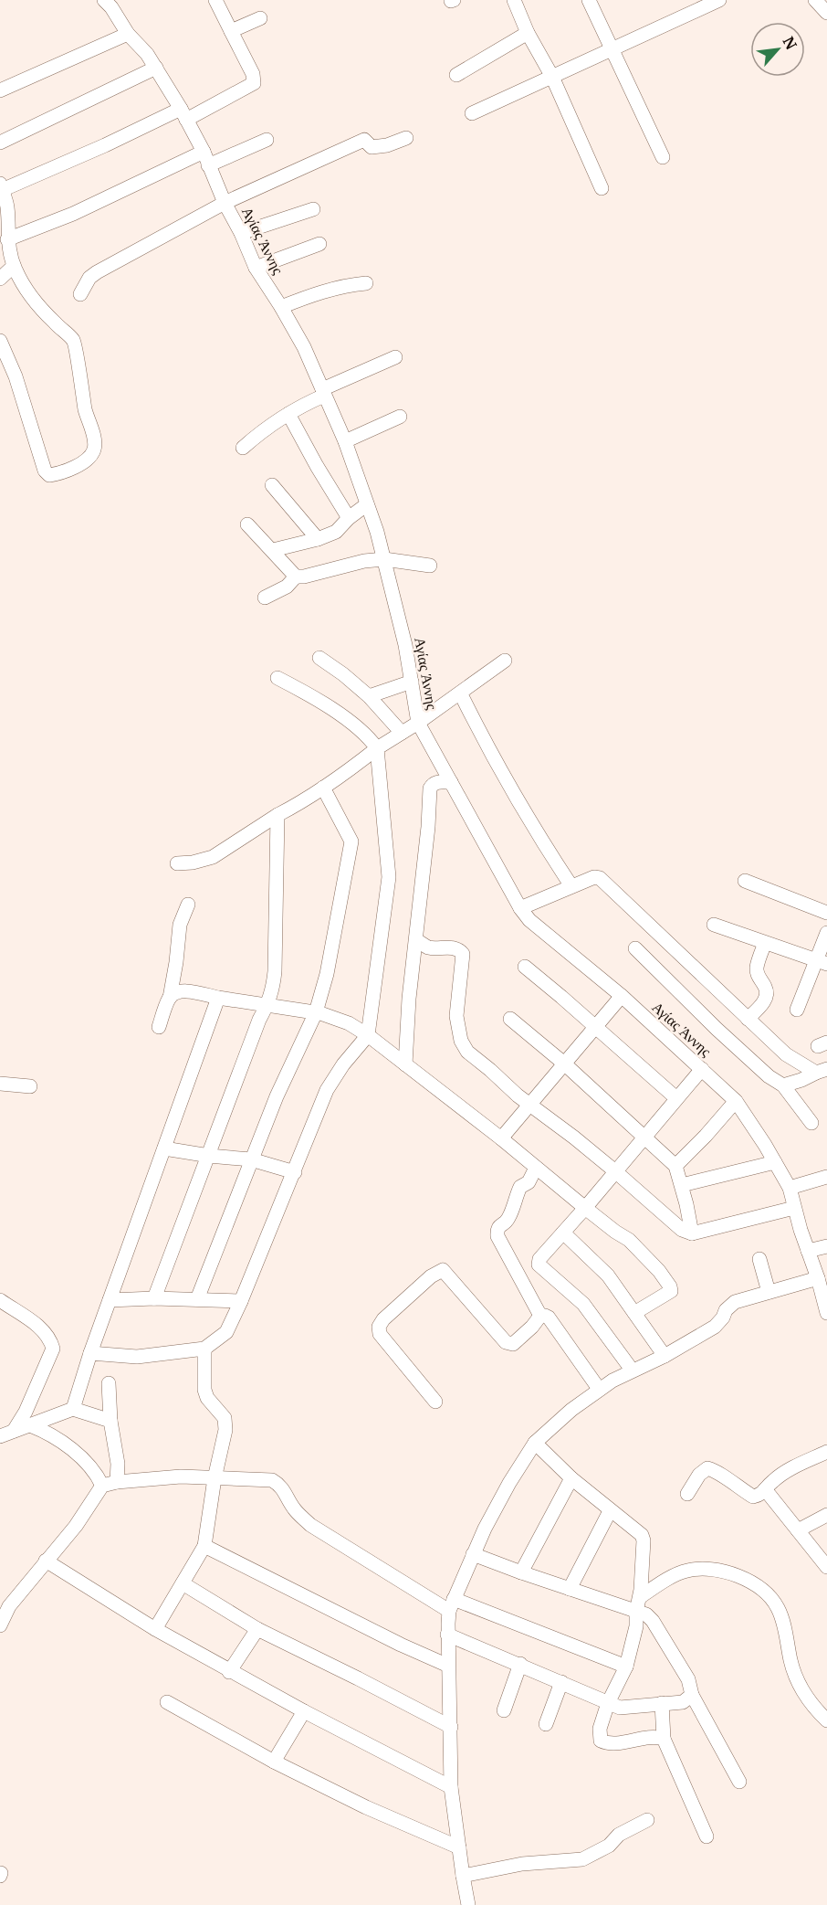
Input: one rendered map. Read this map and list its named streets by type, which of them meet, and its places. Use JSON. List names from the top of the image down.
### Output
{
  "streets": {
    "street": ["Αγίας Άννης"]
  },
  "north": "top right"
}
